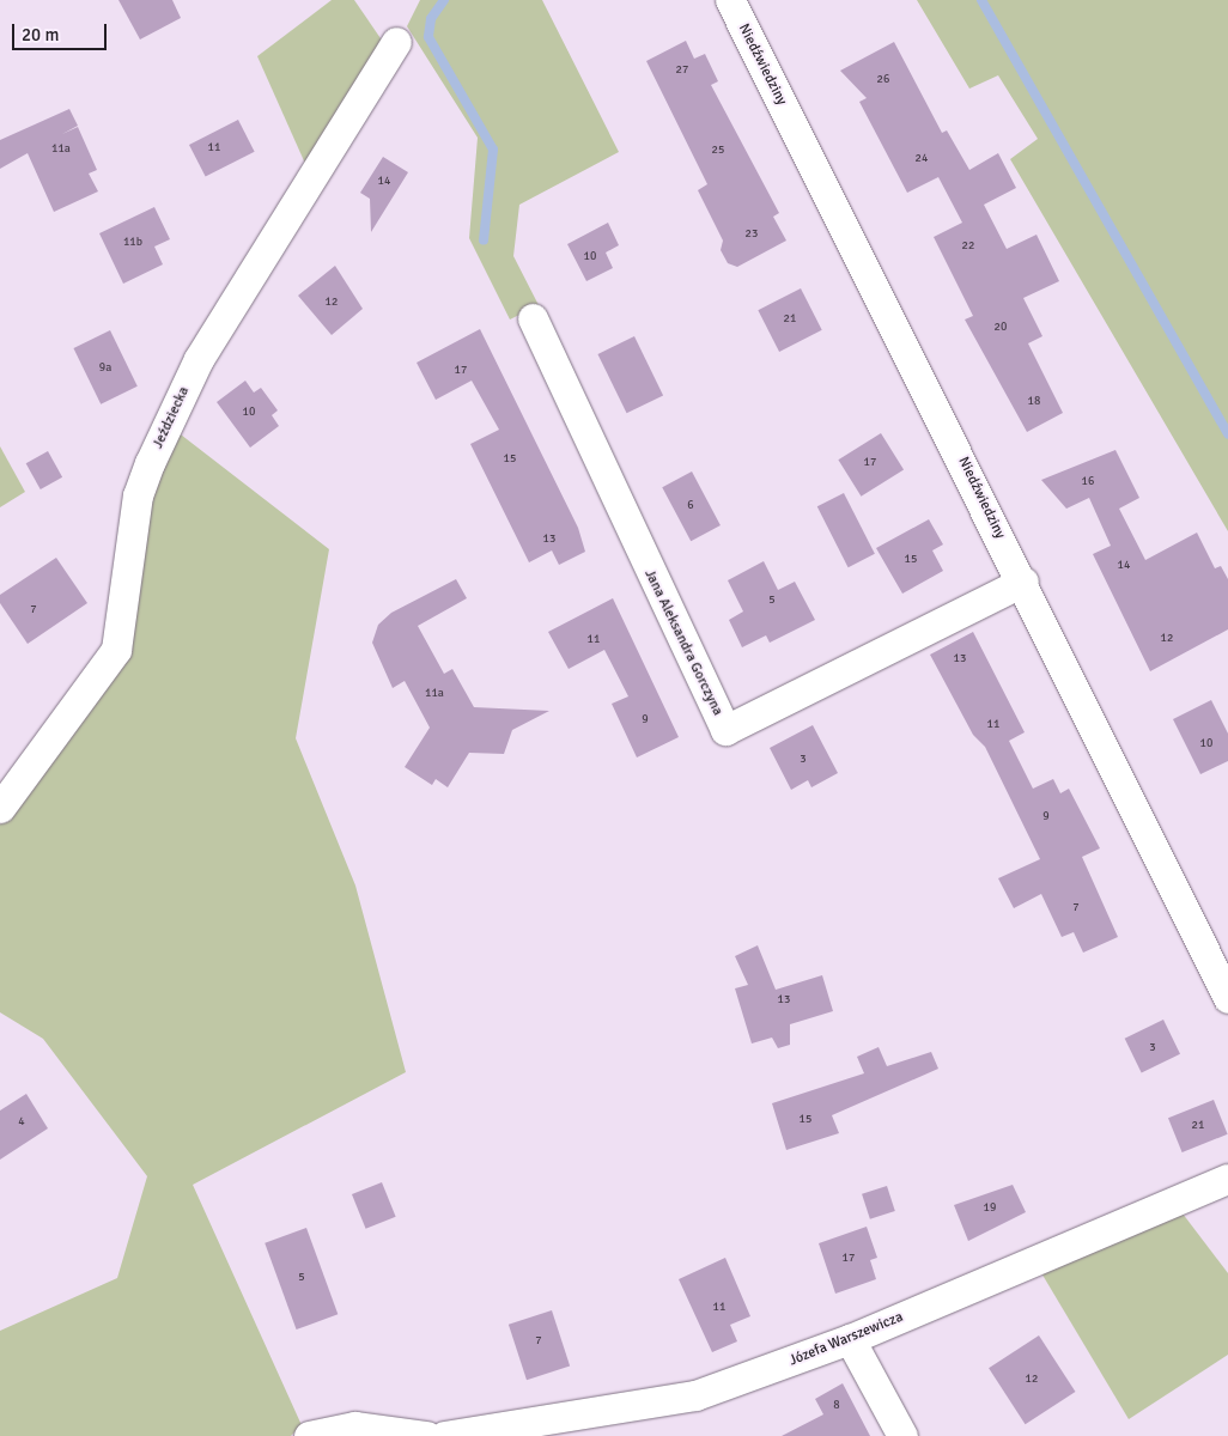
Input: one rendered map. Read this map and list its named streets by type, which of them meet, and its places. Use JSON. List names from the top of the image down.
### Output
{
  "streets": {
    "street": [
      "Niedźwiedziny",
      "Jeździecka",
      "Jana Aleksandra Gorczyna",
      "Józefa Warszewicza"
    ]
  },
  "crossings": [
    ["Niedźwiedziny", "Jana Aleksandra Gorczyna"]
  ],
  "house_numbers": [
    "27",
    "26",
    "11",
    "11a",
    "25",
    "24",
    "14",
    "23",
    "11b",
    "22",
    "10",
    "12",
    "21",
    "20",
    "9a",
    "17",
    "18",
    "10",
    "15",
    "17",
    "16",
    "6",
    "13",
    "15",
    "14",
    "5",
    "7",
    "12",
    "11",
    "13",
    "11a",
    "9",
    "11",
    "10",
    "3",
    "9",
    "7",
    "13",
    "3",
    "15",
    "4",
    "21",
    "19",
    "17",
    "5",
    "11",
    "7",
    "12",
    "8"
  ],
  "scale_bar": "20 m"
}
